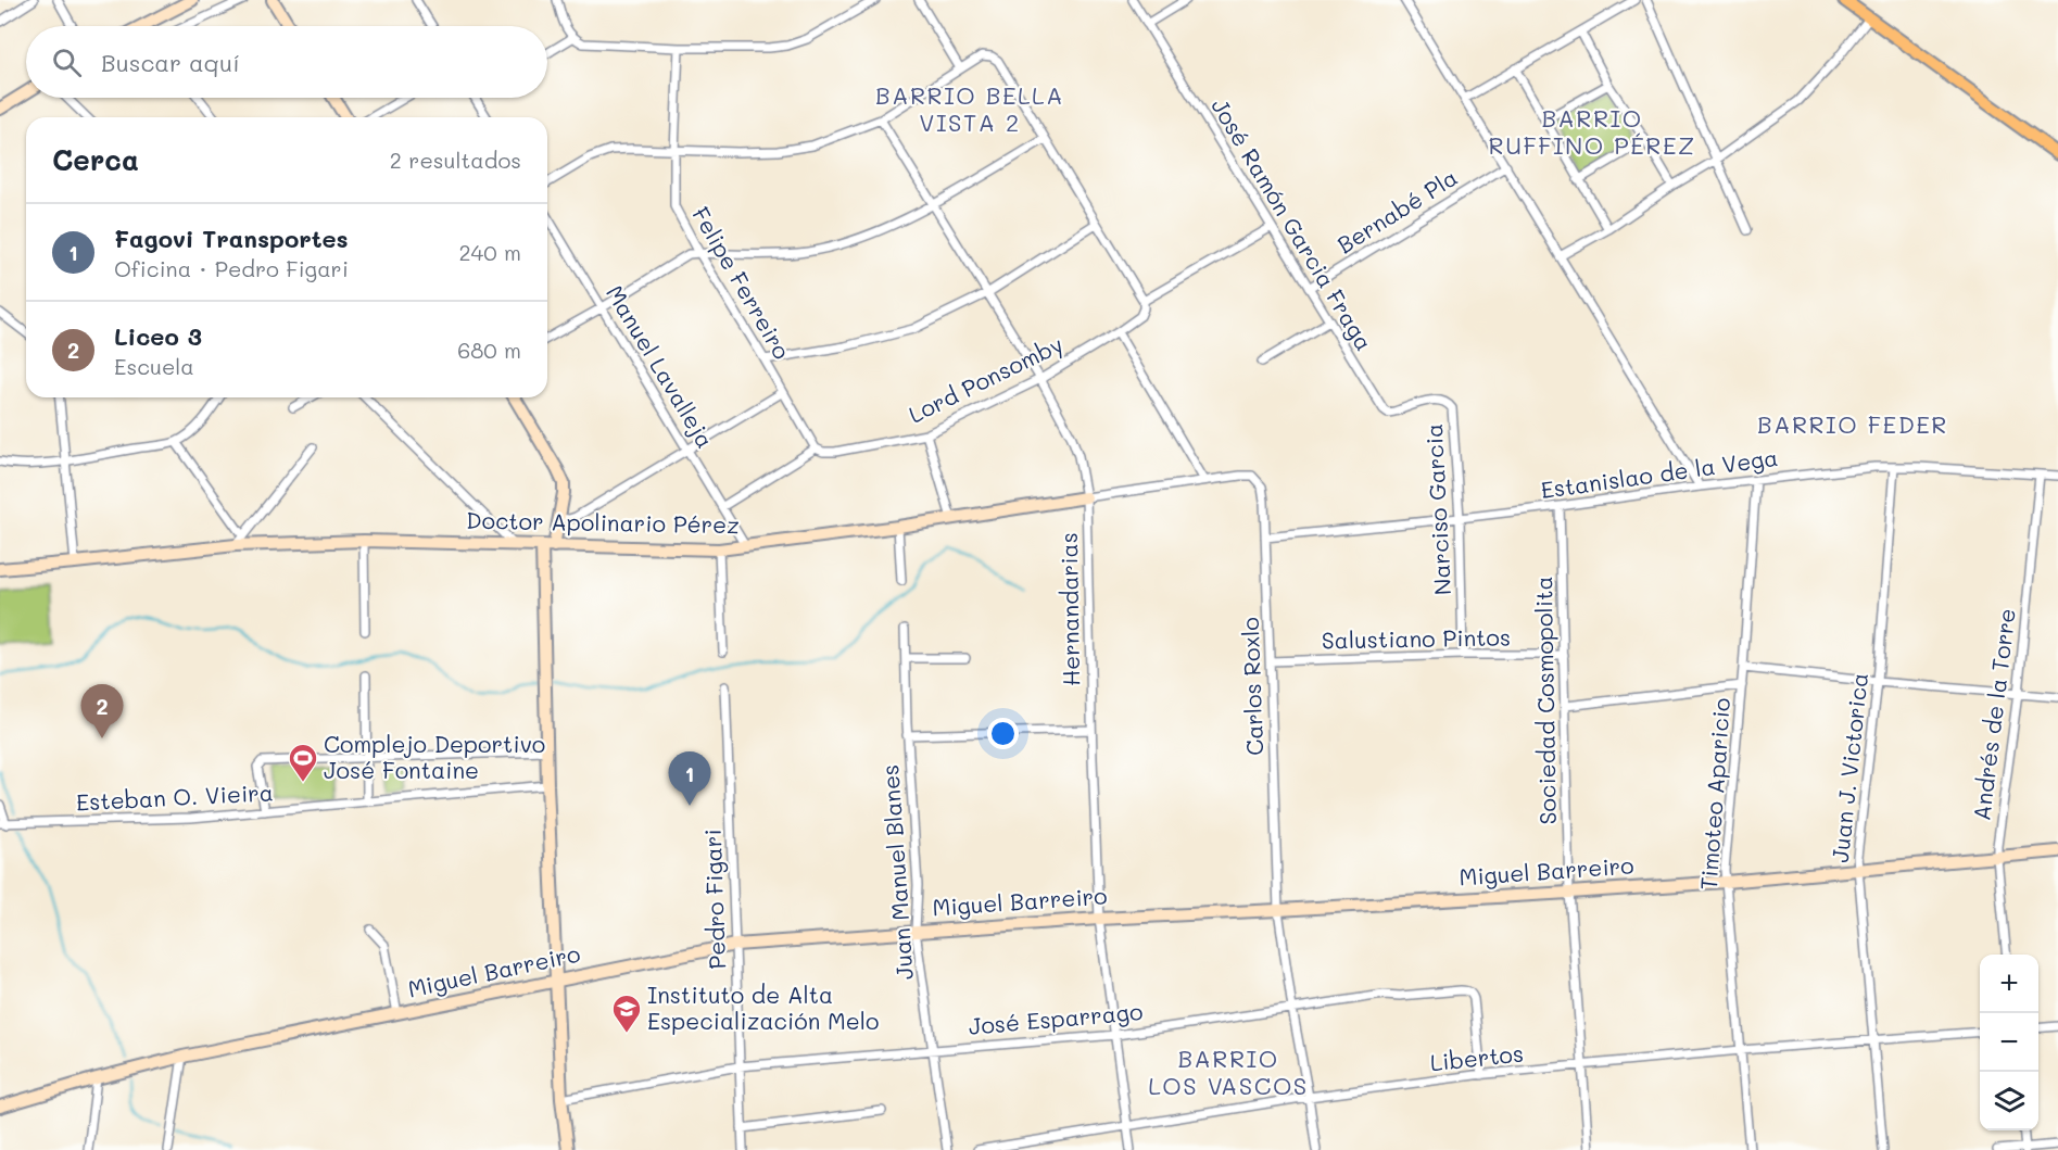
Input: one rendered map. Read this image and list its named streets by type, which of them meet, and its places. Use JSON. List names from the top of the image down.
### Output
{
  "streets": {
    "street": [
      "Bernabé Pla",
      "José Ramón Garcia Fraga",
      "Felipe Ferreiro",
      "Manuel Lavalleja",
      "Lord Ponsomby",
      "Estanislao de la Vega",
      "Narciso Garcia",
      "Doctor Apolinario Pérez",
      "Hernandarias",
      "Salustiano Pintos",
      "Carlos Roxlo",
      "Sociedad Cosmopolita",
      "Andrés de la Torre",
      "Juan J. Victorica",
      "Timoteo Aparicio",
      "Esteban O. Vieira",
      "Juan Manuel Blanes",
      "Miguel Barreiro",
      "Pedro Figari",
      "José Esparrago",
      "Libertos"
    ]
  },
  "crossings": [
    ["Bernabé Pla", "José Ramón Garcia Fraga"],
    ["José Ramón Garcia Fraga", "Narciso Garcia"],
    ["Felipe Ferreiro", "Lord Ponsomby"],
    ["Manuel Lavalleja", "Doctor Apolinario Pérez"],
    ["Lord Ponsomby", "Hernandarias"],
    ["Estanislao de la Vega", "Narciso Garcia"],
    ["Estanislao de la Vega", "Carlos Roxlo"],
    ["Estanislao de la Vega", "Sociedad Cosmopolita"],
    ["Estanislao de la Vega", "Andrés de la Torre"],
    ["Estanislao de la Vega", "Juan J. Victorica"],
    ["Estanislao de la Vega", "Timoteo Aparicio"],
    ["Narciso Garcia", "Salustiano Pintos"],
    ["Doctor Apolinario Pérez", "Hernandarias"],
    ["Doctor Apolinario Pérez", "Carlos Roxlo"],
    ["Hernandarias", "Miguel Barreiro"],
    ["Hernandarias", "José Esparrago"],
    ["Hernandarias", "Libertos"],
    ["Salustiano Pintos", "Carlos Roxlo"],
    ["Salustiano Pintos", "Sociedad Cosmopolita"],
    ["Carlos Roxlo", "Miguel Barreiro"],
    ["Carlos Roxlo", "José Esparrago"],
    ["Carlos Roxlo", "Libertos"],
    ["Sociedad Cosmopolita", "Miguel Barreiro"],
    ["Sociedad Cosmopolita", "Libertos"],
    ["Andrés de la Torre", "Miguel Barreiro"],
    ["Juan J. Victorica", "Miguel Barreiro"],
    ["Juan J. Victorica", "Libertos"],
    ["Timoteo Aparicio", "Miguel Barreiro"],
    ["Timoteo Aparicio", "Libertos"],
    ["Juan Manuel Blanes", "Miguel Barreiro"],
    ["Juan Manuel Blanes", "José Esparrago"],
    ["Miguel Barreiro", "Pedro Figari"],
    ["Pedro Figari", "José Esparrago"],
    ["José Esparrago", "Libertos"]
  ],
  "districts": [
    "BARRIO BELLA VISTA 2",
    "BARRIO RUFFINO PÉREZ",
    "BARRIO FEDER",
    "BARRIO LOS VASCOS"
  ],
  "places": {
    "sports": ["Complejo Deportivo José Fontaine"],
    "school or university": ["Instituto de Alta Especialización Melo"]
  },
  "page": {
    "search": "Buscar aquí",
    "heading": ["Cerca", "2 resultados"],
    "list": [
      {
        "mark": "1",
        "name": "Fagovi Transportes",
        "note": "Oficina · Pedro Figari",
        "value": "240 m"
      },
      {
        "mark": "2",
        "name": "Liceo 3",
        "note": "Escuela",
        "value": "680 m"
      }
    ],
    "pins": ["2", "1"],
    "map_buttons": ["+", "−"]
  }
}
